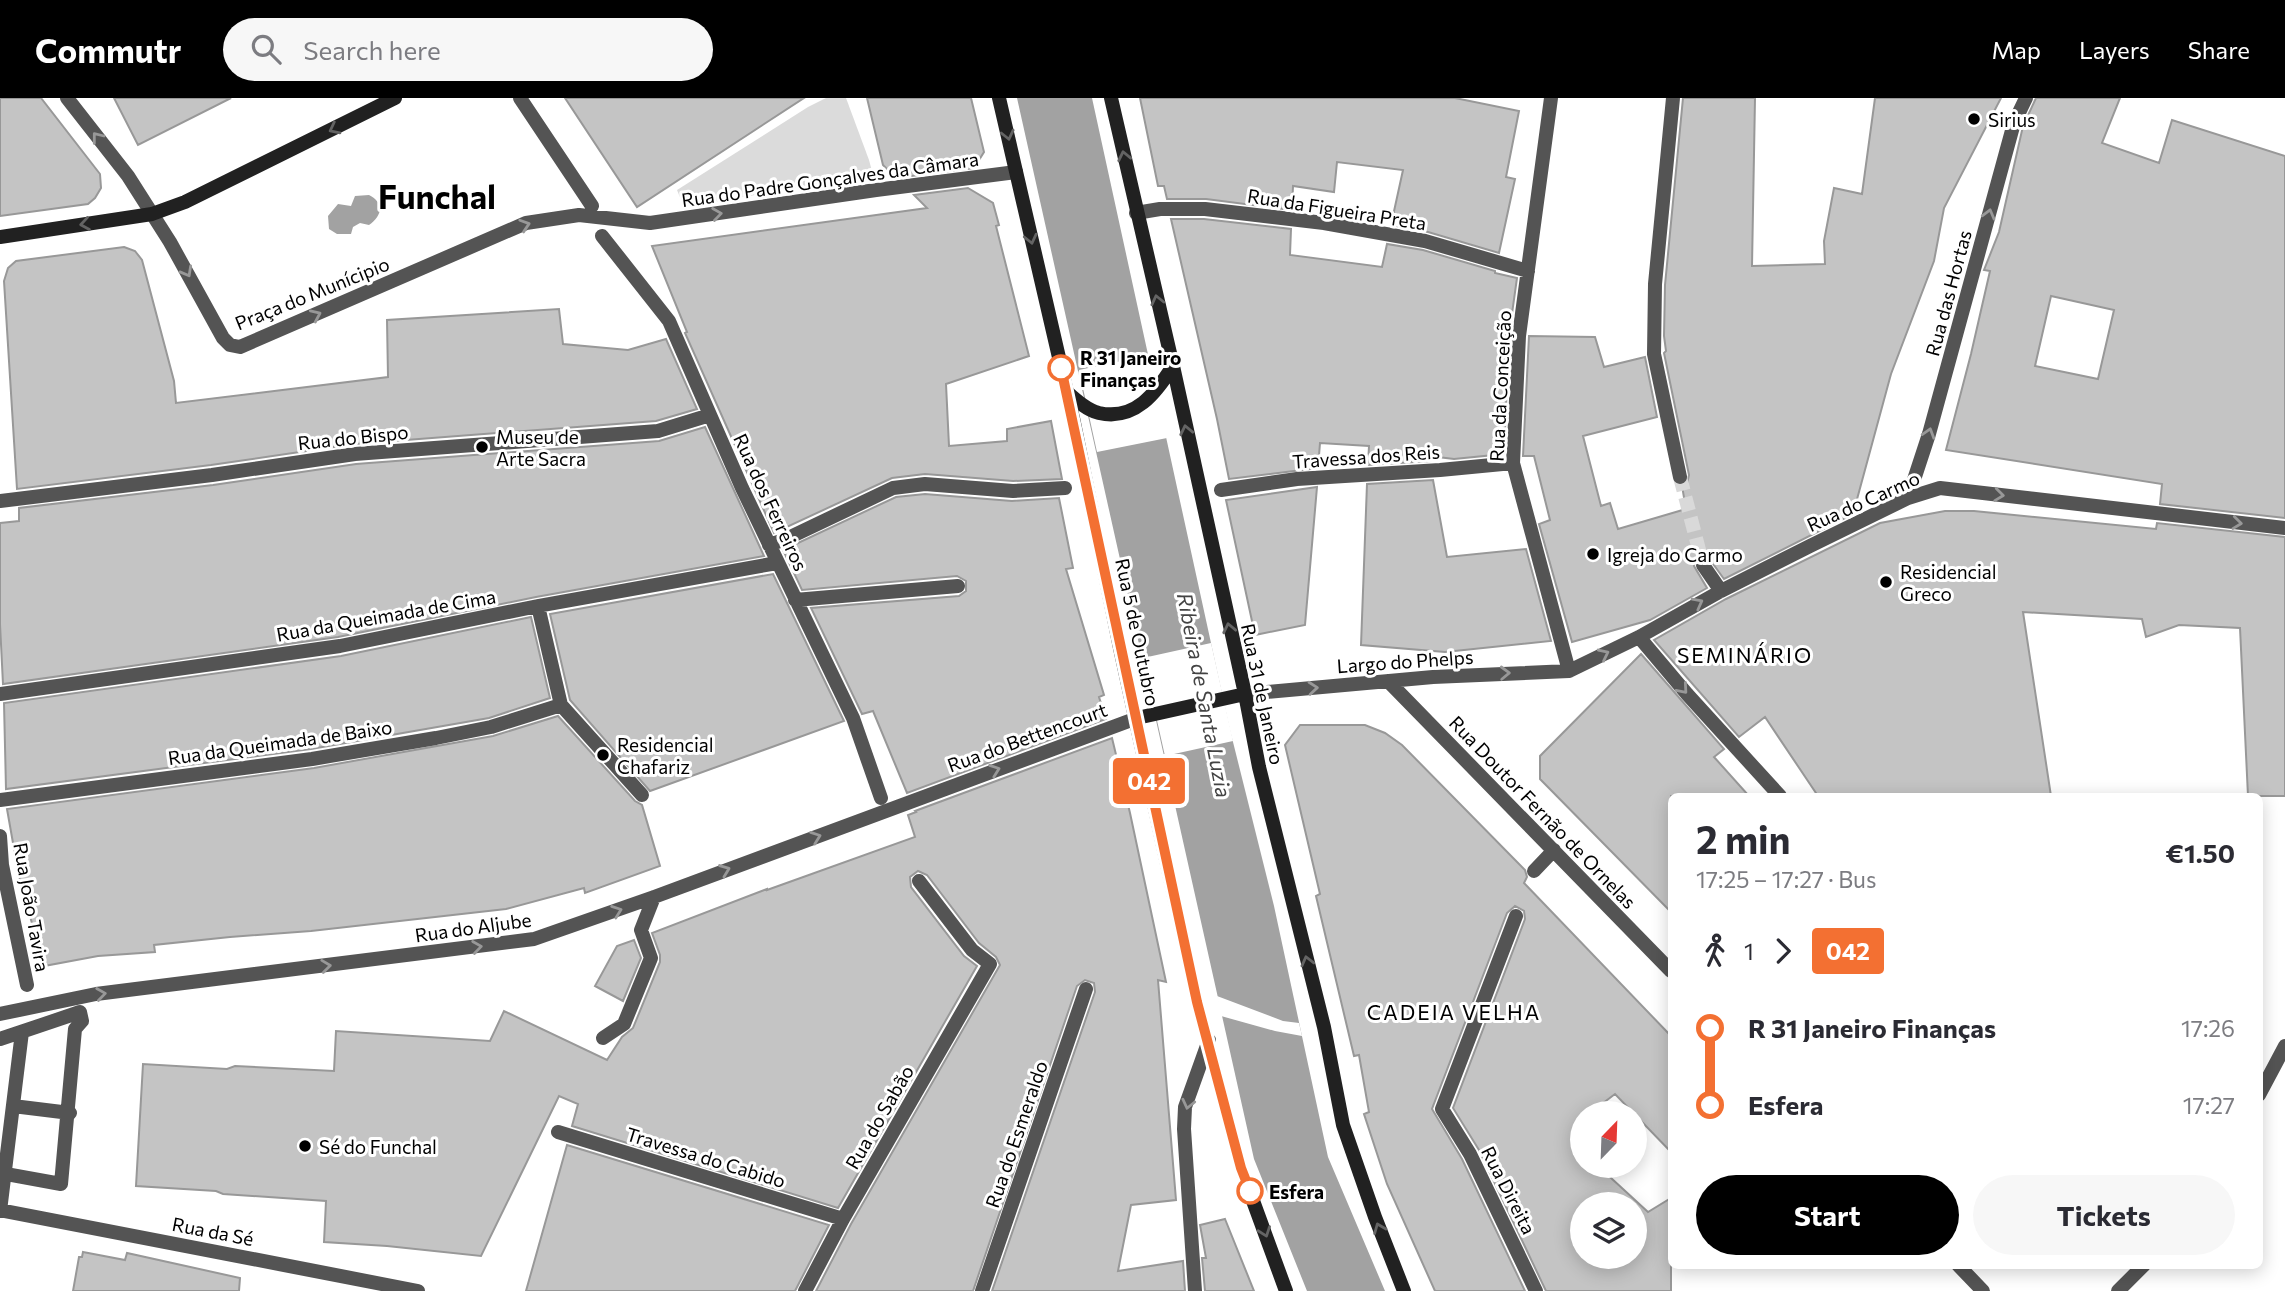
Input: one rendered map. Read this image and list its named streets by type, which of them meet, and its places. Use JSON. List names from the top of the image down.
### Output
{
  "streets": {
    "main road": ["Rua 5 de Outubro", "Rua 31 de Janeiro"],
    "street": [
      "Rua do Padre Gonçalves da Câmara",
      "Rua da Figueira Preta",
      "Praça do Munícipio",
      "Rua das Hortas",
      "Rua da Conceição",
      "Rua do Bispo",
      "Travessa dos Reis",
      "Rua do Carmo",
      "Rua dos Ferreiros",
      "Rua da Queimada de Cima",
      "Largo do Phelps",
      "Rua do Bettencourt",
      "Rua da Queimada de Baixo",
      "Rua Doutor Fernão de Ornelas",
      "Rua João Tavira",
      "Rua do Aljube",
      "Rua do Sabão",
      "Rua do Esmeraldo",
      "Travessa do Cabido",
      "Rua Direita",
      "Rua da Sé"
    ]
  },
  "crossings": [
    ["Rua do Padre Gonçalves da Câmara", "Praça do Munícipio"],
    ["Rua do Padre Gonçalves da Câmara", "Rua 5 de Outubro"],
    ["Rua da Figueira Preta", "Rua da Conceição"],
    ["Rua da Figueira Preta", "Rua 31 de Janeiro"],
    ["Rua das Hortas", "Rua do Carmo"],
    ["Rua da Conceição", "Travessa dos Reis"],
    ["Rua da Conceição", "Rua do Carmo"],
    ["Rua da Conceição", "Largo do Phelps"],
    ["Rua do Bispo", "Rua dos Ferreiros"],
    ["Rua do Carmo", "Largo do Phelps"],
    ["Rua dos Ferreiros", "Rua da Queimada de Cima"],
    ["Rua 5 de Outubro", "Rua do Bettencourt"],
    ["Largo do Phelps", "Rua 31 de Janeiro"],
    ["Largo do Phelps", "Rua Doutor Fernão de Ornelas"],
    ["Rua do Bettencourt", "Rua do Aljube"],
    ["Rua do Sabão", "Travessa do Cabido"]
  ],
  "one_way": [
    "Rua do Padre Gonçalves da Câmara",
    "Praça do Munícipio",
    "Rua das Hortas",
    "Rua do Carmo",
    "Rua 5 de Outubro",
    "Largo do Phelps",
    "Rua 31 de Janeiro",
    "Rua do Bettencourt",
    "Rua do Aljube"
  ],
  "districts": ["Funchal", "SEMINÁRIO", "CADEIA VELHA"],
  "water": ["Ribeira de Santa Luzia"],
  "places": [
    "Sirius",
    "R 31 Janeiro Finanças",
    "Museu de Arte Sacra",
    "Igreja do Carmo",
    "Residencial Greco",
    "Residencial Chafariz",
    "Sé do Funchal",
    "Esfera"
  ],
  "lines": ["bus line 042"],
  "north": "top right",
  "page": {
    "header": "Commutr",
    "search": "Search here",
    "nav": ["Map", "Layers", "Share"],
    "on_map": "042",
    "heading": ["2 min", "17:25 – 17:27 · Bus", "€1.50"],
    "legs": ["1", "042"],
    "list": [
      {
        "name": "R 31 Janeiro Finanças",
        "value": "17:26"
      },
      {
        "name": "Esfera",
        "value": "17:27"
      }
    ],
    "buttons": ["Start", "Tickets"]
  }
}
